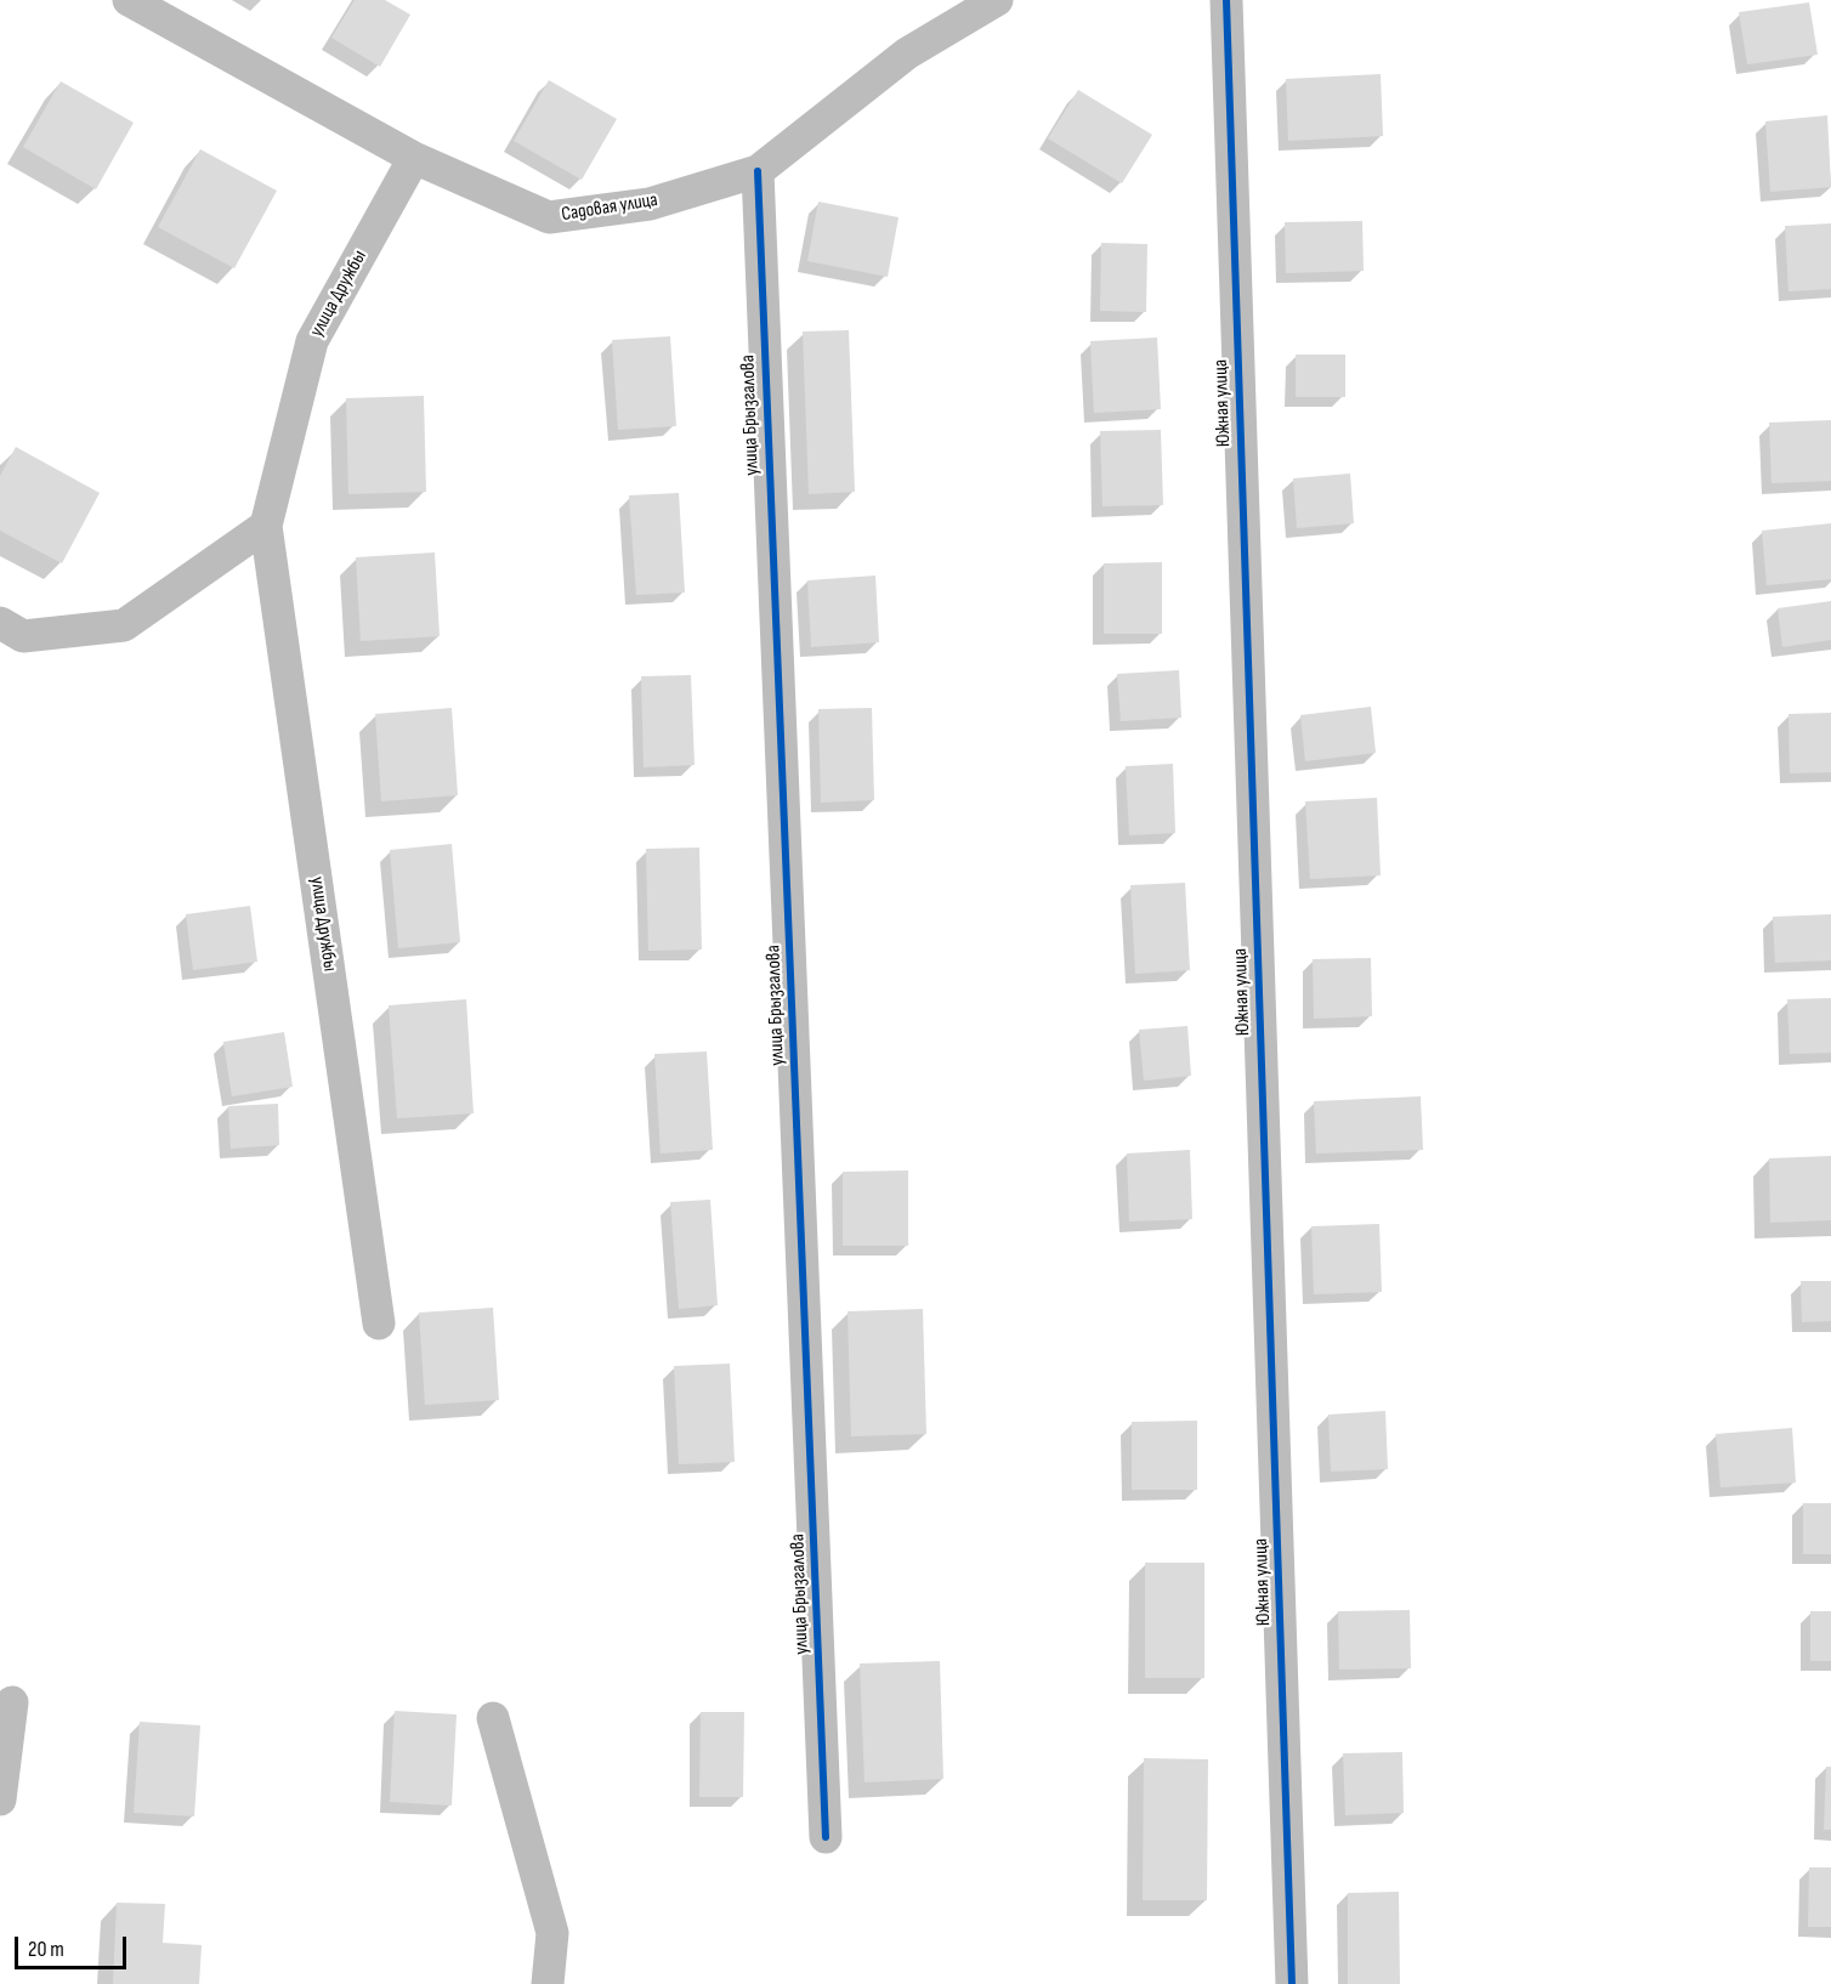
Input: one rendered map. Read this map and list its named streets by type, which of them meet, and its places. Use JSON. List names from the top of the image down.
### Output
{
  "streets": {
    "street": [
      "Садовая улица",
      "улица Дружбы",
      "Южная улица",
      "улица Брызгалова"
    ]
  },
  "crossings": [
    ["Садовая улица", "улица Дружбы"],
    ["Садовая улица", "улица Брызгалова"]
  ],
  "scale_bar": "20 m"
}
